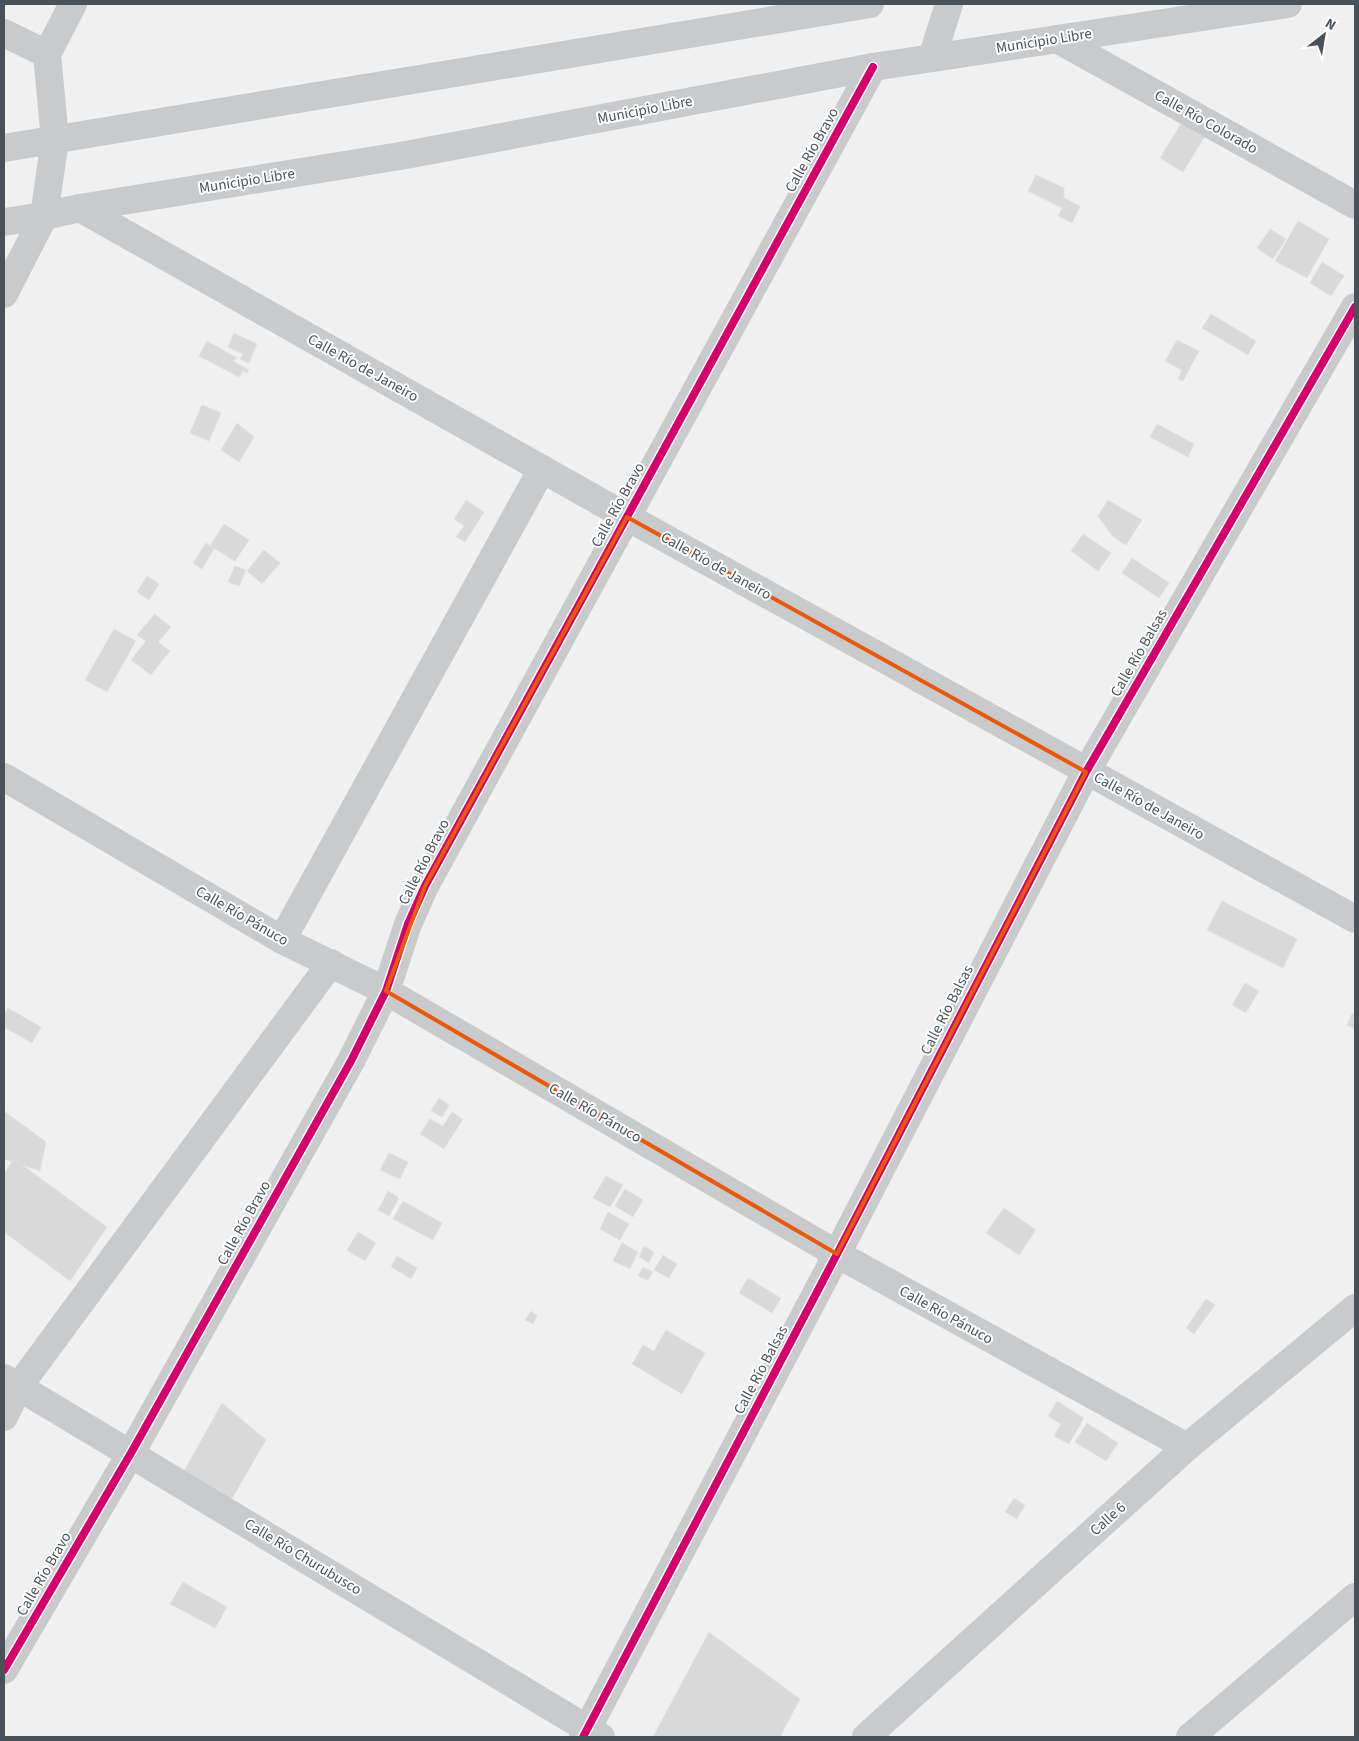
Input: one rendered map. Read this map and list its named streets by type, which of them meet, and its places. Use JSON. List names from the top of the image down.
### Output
{
  "streets": {
    "street": [
      "Municipio Libre",
      "Calle Río Colorado",
      "Calle Río Bravo",
      "Calle Río de Janeiro",
      "Calle Río Balsas",
      "Calle Río Pánuco",
      "Calle 6",
      "Calle Río Churubusco"
    ]
  },
  "crossings": [
    ["Municipio Libre", "Calle Río Colorado"],
    ["Municipio Libre", "Calle Río Bravo"],
    ["Municipio Libre", "Calle Río de Janeiro"],
    ["Calle Río Bravo", "Calle Río de Janeiro"],
    ["Calle Río Bravo", "Calle Río Pánuco"],
    ["Calle Río Bravo", "Calle Río Churubusco"],
    ["Calle Río de Janeiro", "Calle Río Balsas"],
    ["Calle Río Balsas", "Calle Río Pánuco"],
    ["Calle Río Balsas", "Calle Río Churubusco"],
    ["Calle Río Pánuco", "Calle 6"]
  ],
  "north": "top right"
}
